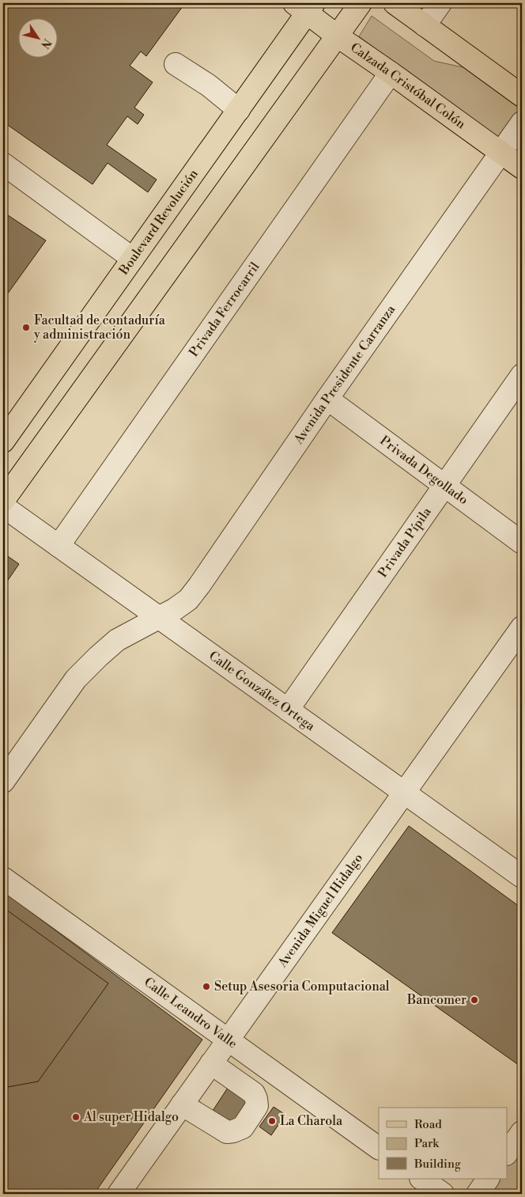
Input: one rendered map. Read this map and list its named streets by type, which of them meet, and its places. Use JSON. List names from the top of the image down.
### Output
{
  "streets": {
    "main road": ["Calzada Cristóbal Colón", "Boulevard Revolución"],
    "street": [
      "Privada Ferrocarril",
      "Avenida Presidente Carranza",
      "Privada Degollado",
      "Privada Pípila",
      "Calle González Ortega",
      "Avenida Miguel Hidalgo",
      "Calle Leandro Valle"
    ]
  },
  "crossings": [
    ["Calzada Cristóbal Colón", "Boulevard Revolución"],
    ["Calzada Cristóbal Colón", "Privada Ferrocarril"],
    ["Calzada Cristóbal Colón", "Avenida Presidente Carranza"],
    ["Privada Ferrocarril", "Calle González Ortega"],
    ["Avenida Presidente Carranza", "Privada Degollado"],
    ["Avenida Presidente Carranza", "Calle González Ortega"],
    ["Privada Degollado", "Privada Pípila"],
    ["Privada Pípila", "Calle González Ortega"],
    ["Calle González Ortega", "Avenida Miguel Hidalgo"],
    ["Avenida Miguel Hidalgo", "Calle Leandro Valle"]
  ],
  "places": [
    "Facultad de contaduría y administración",
    "Setup Asesoria Computacional",
    "Bancomer",
    "Al super Hidalgo",
    "La Charola"
  ],
  "legend": ["Road", "Park", "Building"],
  "north": "bottom right"
}
